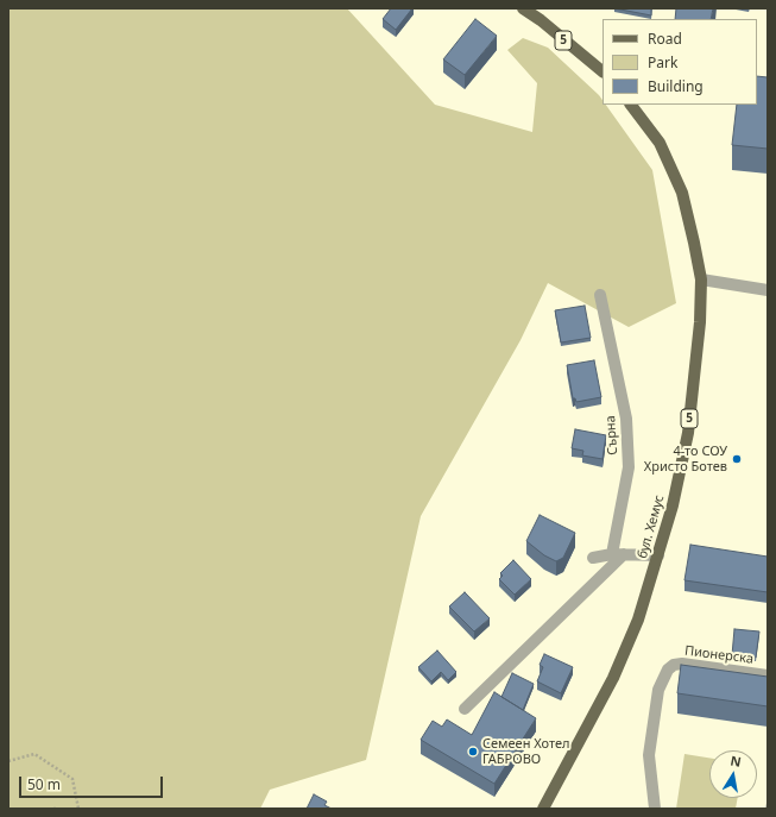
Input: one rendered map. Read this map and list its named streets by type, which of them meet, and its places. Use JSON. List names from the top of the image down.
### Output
{
  "streets": {
    "main road": ["5", "бул. Хемус"],
    "street": ["Сърна", "Пионерска"]
  },
  "places": ["4-то СОУ Христо Ботев", "Семеен Хотел ГАБРОВО"],
  "legend": ["Road", "Park", "Building"],
  "scale_bar": "50 m",
  "north": "top"
}
